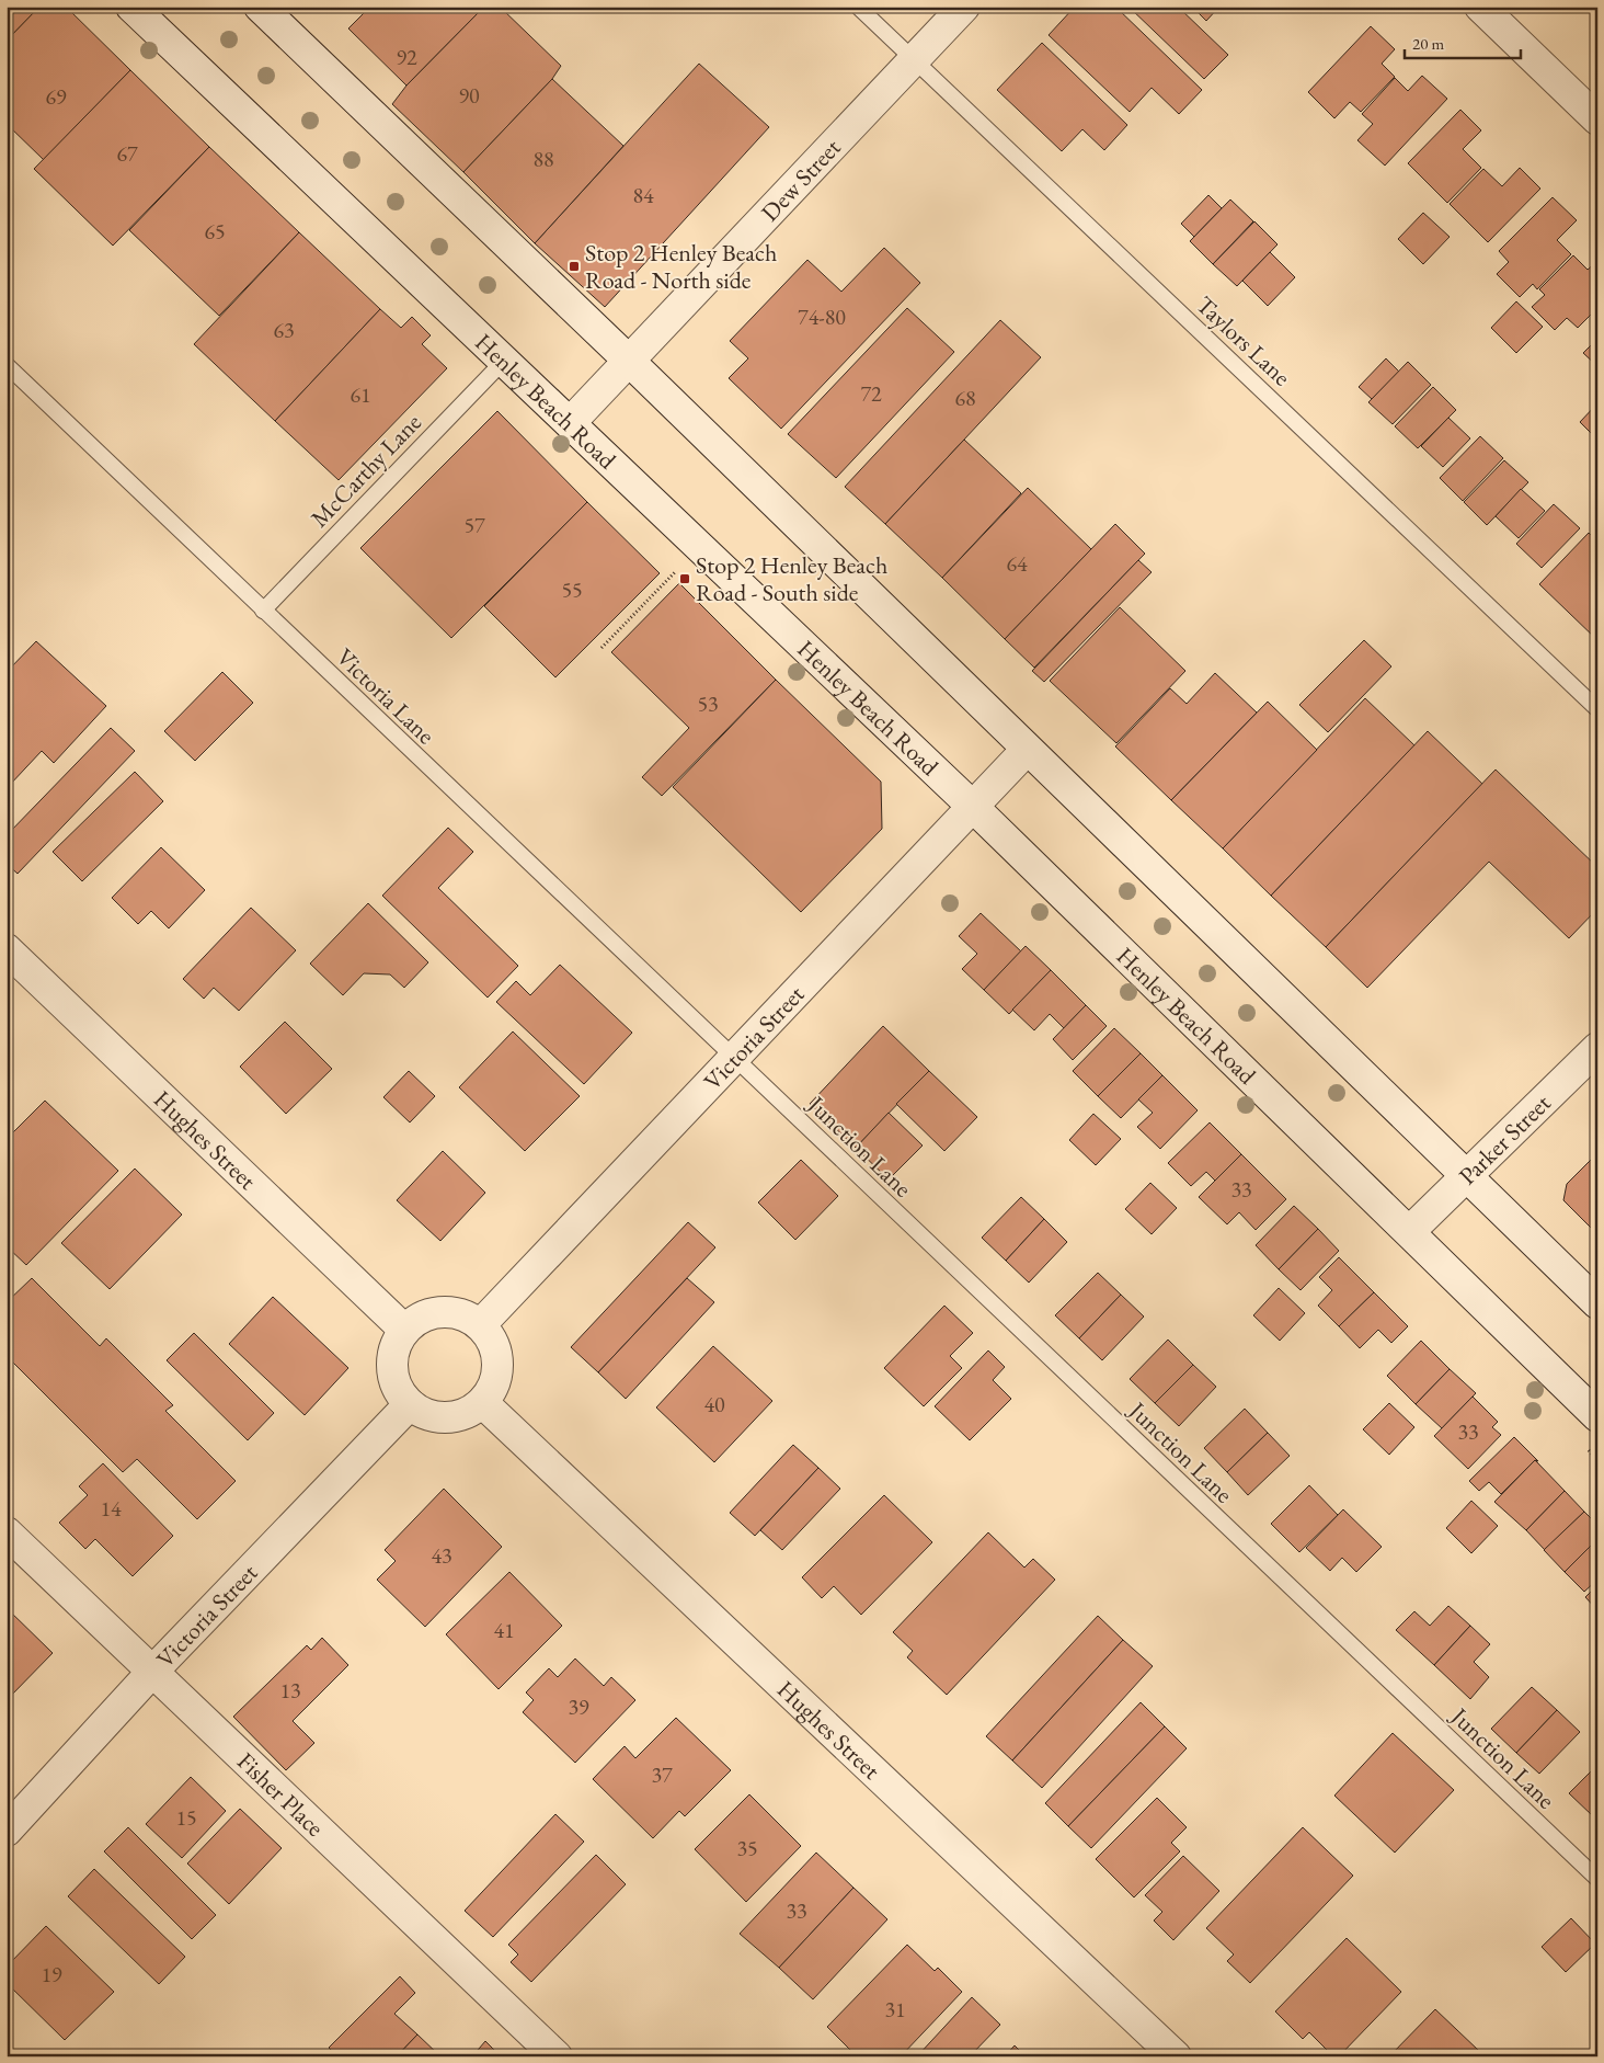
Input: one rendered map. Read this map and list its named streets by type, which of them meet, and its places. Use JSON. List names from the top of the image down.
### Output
{
  "streets": {
    "street": [
      "Dew Street",
      "Henley Beach Road",
      "Victoria Street",
      "Hughes Street",
      "Parker Street",
      "Fisher Place"
    ],
    "lane": [
      "Taylors Lane",
      "McCarthy Lane",
      "Victoria Lane",
      "Junction Lane"
    ]
  },
  "crossings": [
    ["Dew Street", "Taylors Lane"],
    ["Dew Street", "Henley Beach Road"],
    ["Henley Beach Road", "McCarthy Lane"],
    ["Henley Beach Road", "Victoria Street"],
    ["Henley Beach Road", "Parker Street"],
    ["McCarthy Lane", "Victoria Lane"],
    ["Victoria Lane", "Victoria Street"],
    ["Victoria Lane", "Junction Lane"],
    ["Victoria Street", "Hughes Street"],
    ["Victoria Street", "Junction Lane"],
    ["Victoria Street", "Fisher Place"]
  ],
  "places": {
    "transit": ["Stop 2 Henley Beach Road - North side", "Stop 2 Henley Beach Road - South side"]
  },
  "house_numbers": [
    "92",
    "90",
    "69",
    "67",
    "88",
    "84",
    "65",
    "74-80",
    "63",
    "72",
    "61",
    "68",
    "57",
    "64",
    "55",
    "53",
    "33",
    "40",
    "33",
    "14",
    "43",
    "41",
    "13",
    "39",
    "37",
    "15",
    "35",
    "33",
    "19",
    "31"
  ],
  "scale_bar": "20 m"
}
